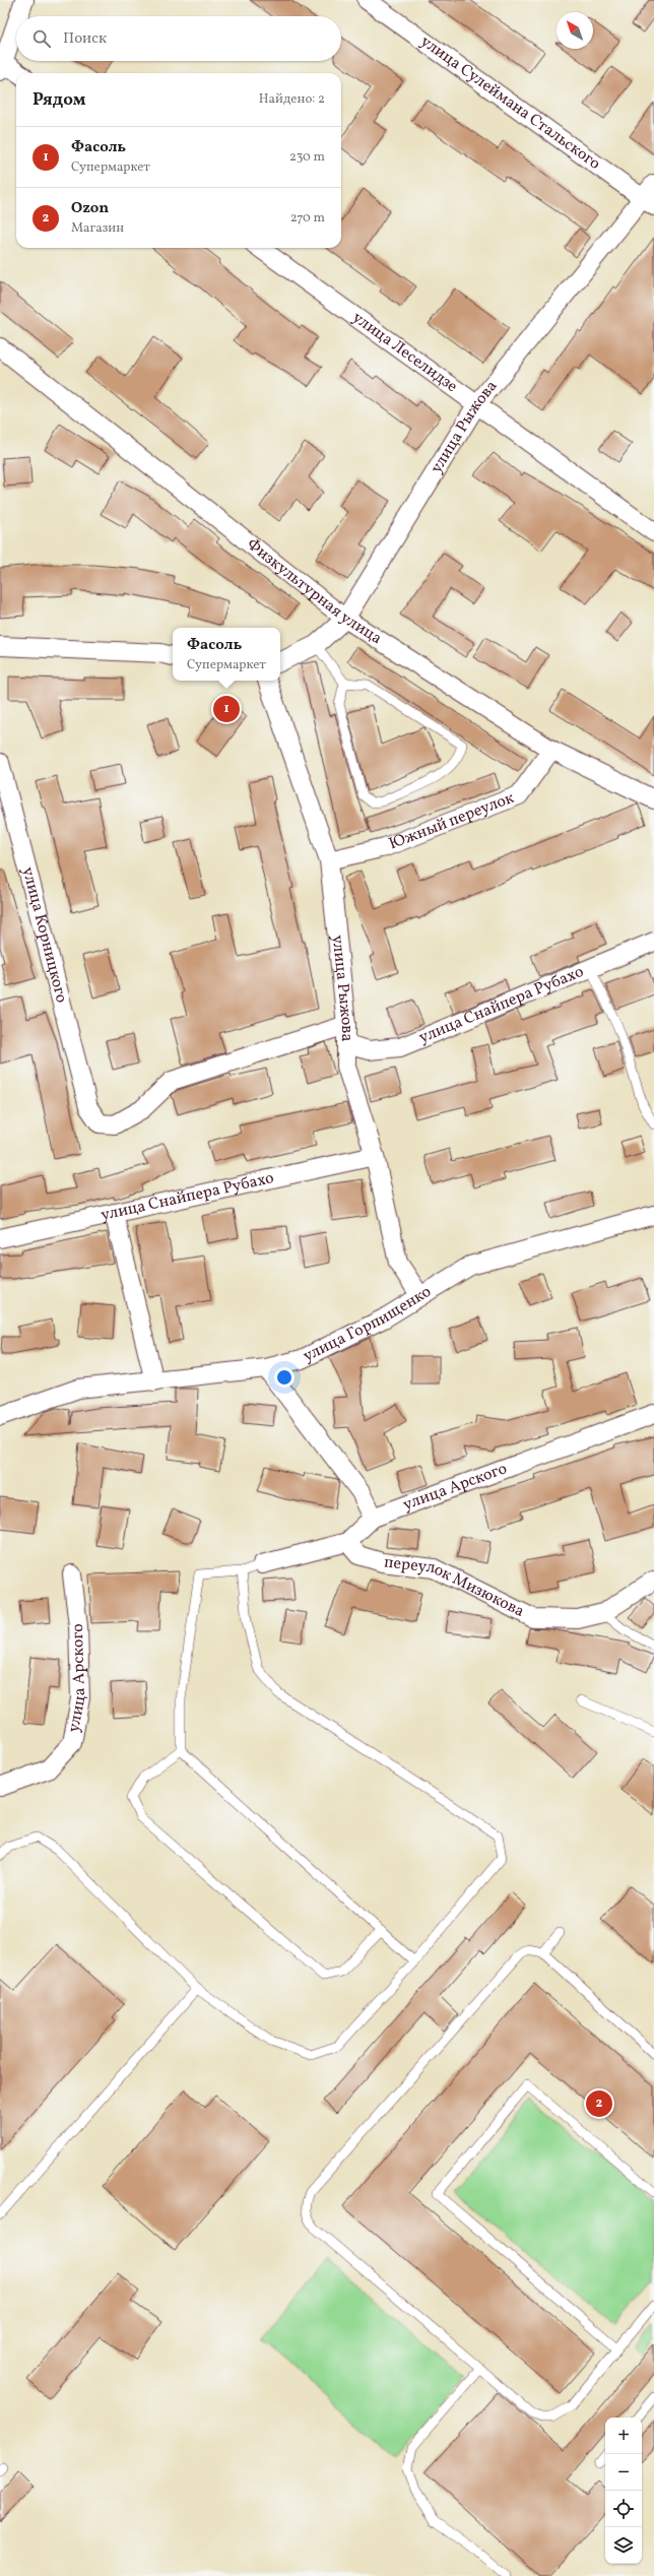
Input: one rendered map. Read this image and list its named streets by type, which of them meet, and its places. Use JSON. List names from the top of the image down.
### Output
{
  "streets": {
    "street": [
      "улица Сулеймана Стальского",
      "улица Леселидзе",
      "улица Рыжова",
      "Физкультурная улица",
      "Южный переулок",
      "улица Корницкого",
      "улица Снайпера Рубахо",
      "улица Горпищенко",
      "улица Арского",
      "переулок Мизюкова"
    ]
  },
  "crossings": [
    ["улица Сулеймана Стальского", "улица Рыжова"],
    ["улица Леселидзе", "улица Рыжова"],
    ["улица Рыжова", "Физкультурная улица"],
    ["улица Рыжова", "Южный переулок"],
    ["улица Рыжова", "улица Корницкого"],
    ["улица Рыжова", "улица Снайпера Рубахо"],
    ["улица Рыжова", "улица Горпищенко"],
    ["Физкультурная улица", "Южный переулок"],
    ["улица Арского", "переулок Мизюкова"]
  ],
  "north": "top left",
  "page": {
    "search": "Поиск",
    "heading": ["Рядом", "Найдено: 2"],
    "list": [
      {
        "mark": "1",
        "name": "Фасоль",
        "note": "Супермаркет",
        "value": "230 m"
      },
      {
        "mark": "2",
        "name": "Ozon",
        "note": "Магазин",
        "value": "270 m"
      }
    ],
    "popup": ["Фасоль", "Супермаркет"],
    "pins": ["1", "2"],
    "map_buttons": ["+", "−"]
  }
}
